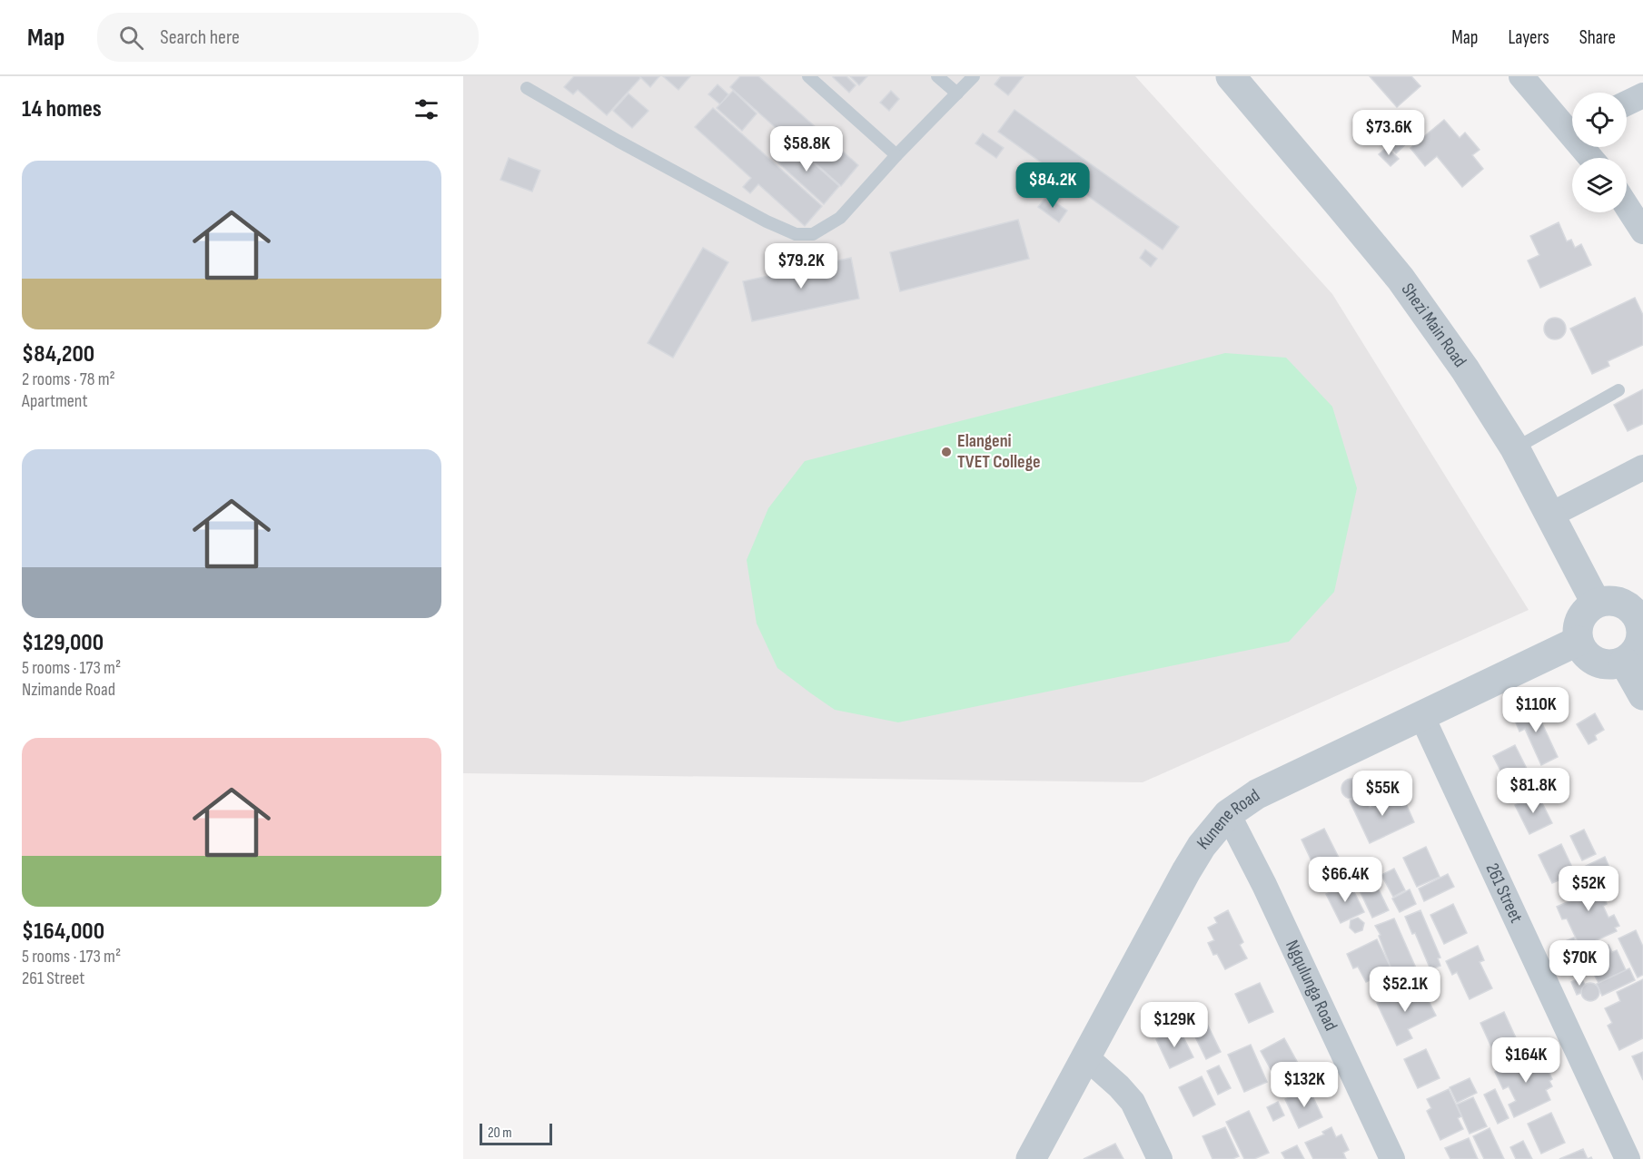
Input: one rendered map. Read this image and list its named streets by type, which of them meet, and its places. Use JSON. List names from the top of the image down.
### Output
{
  "streets": {
    "street": [
      "Shezi Main Road",
      "Kunene Road",
      "261 Street",
      "Ngqulunga Road"
    ]
  },
  "crossings": [
    ["Shezi Main Road", "Kunene Road"],
    ["Kunene Road", "261 Street"],
    ["Kunene Road", "Ngqulunga Road"]
  ],
  "places": ["Elangeni TVET College"],
  "scale_bar": "20 m",
  "page": {
    "header": "Map",
    "search": "Search here",
    "nav": ["Map", "Layers", "Share"],
    "heading": "14 homes",
    "price": [
      "$73.6K",
      "$58.8K",
      "$84.2K",
      "$79.2K",
      "$110K",
      "$81.8K",
      "$55K",
      "$66.4K",
      "$52K",
      "$70K",
      "$52.1K",
      "$129K",
      "$164K",
      "$132K"
    ],
    "list": [
      {
        "name": "$84,200",
        "note": "2 rooms · 78 m² · Apartment"
      },
      {
        "name": "$129,000",
        "note": "5 rooms · 173 m² · Nzimande Road"
      },
      {
        "name": "$164,000",
        "note": "5 rooms · 173 m² · 261 Street"
      }
    ],
    "scale": "20 m"
  }
}
